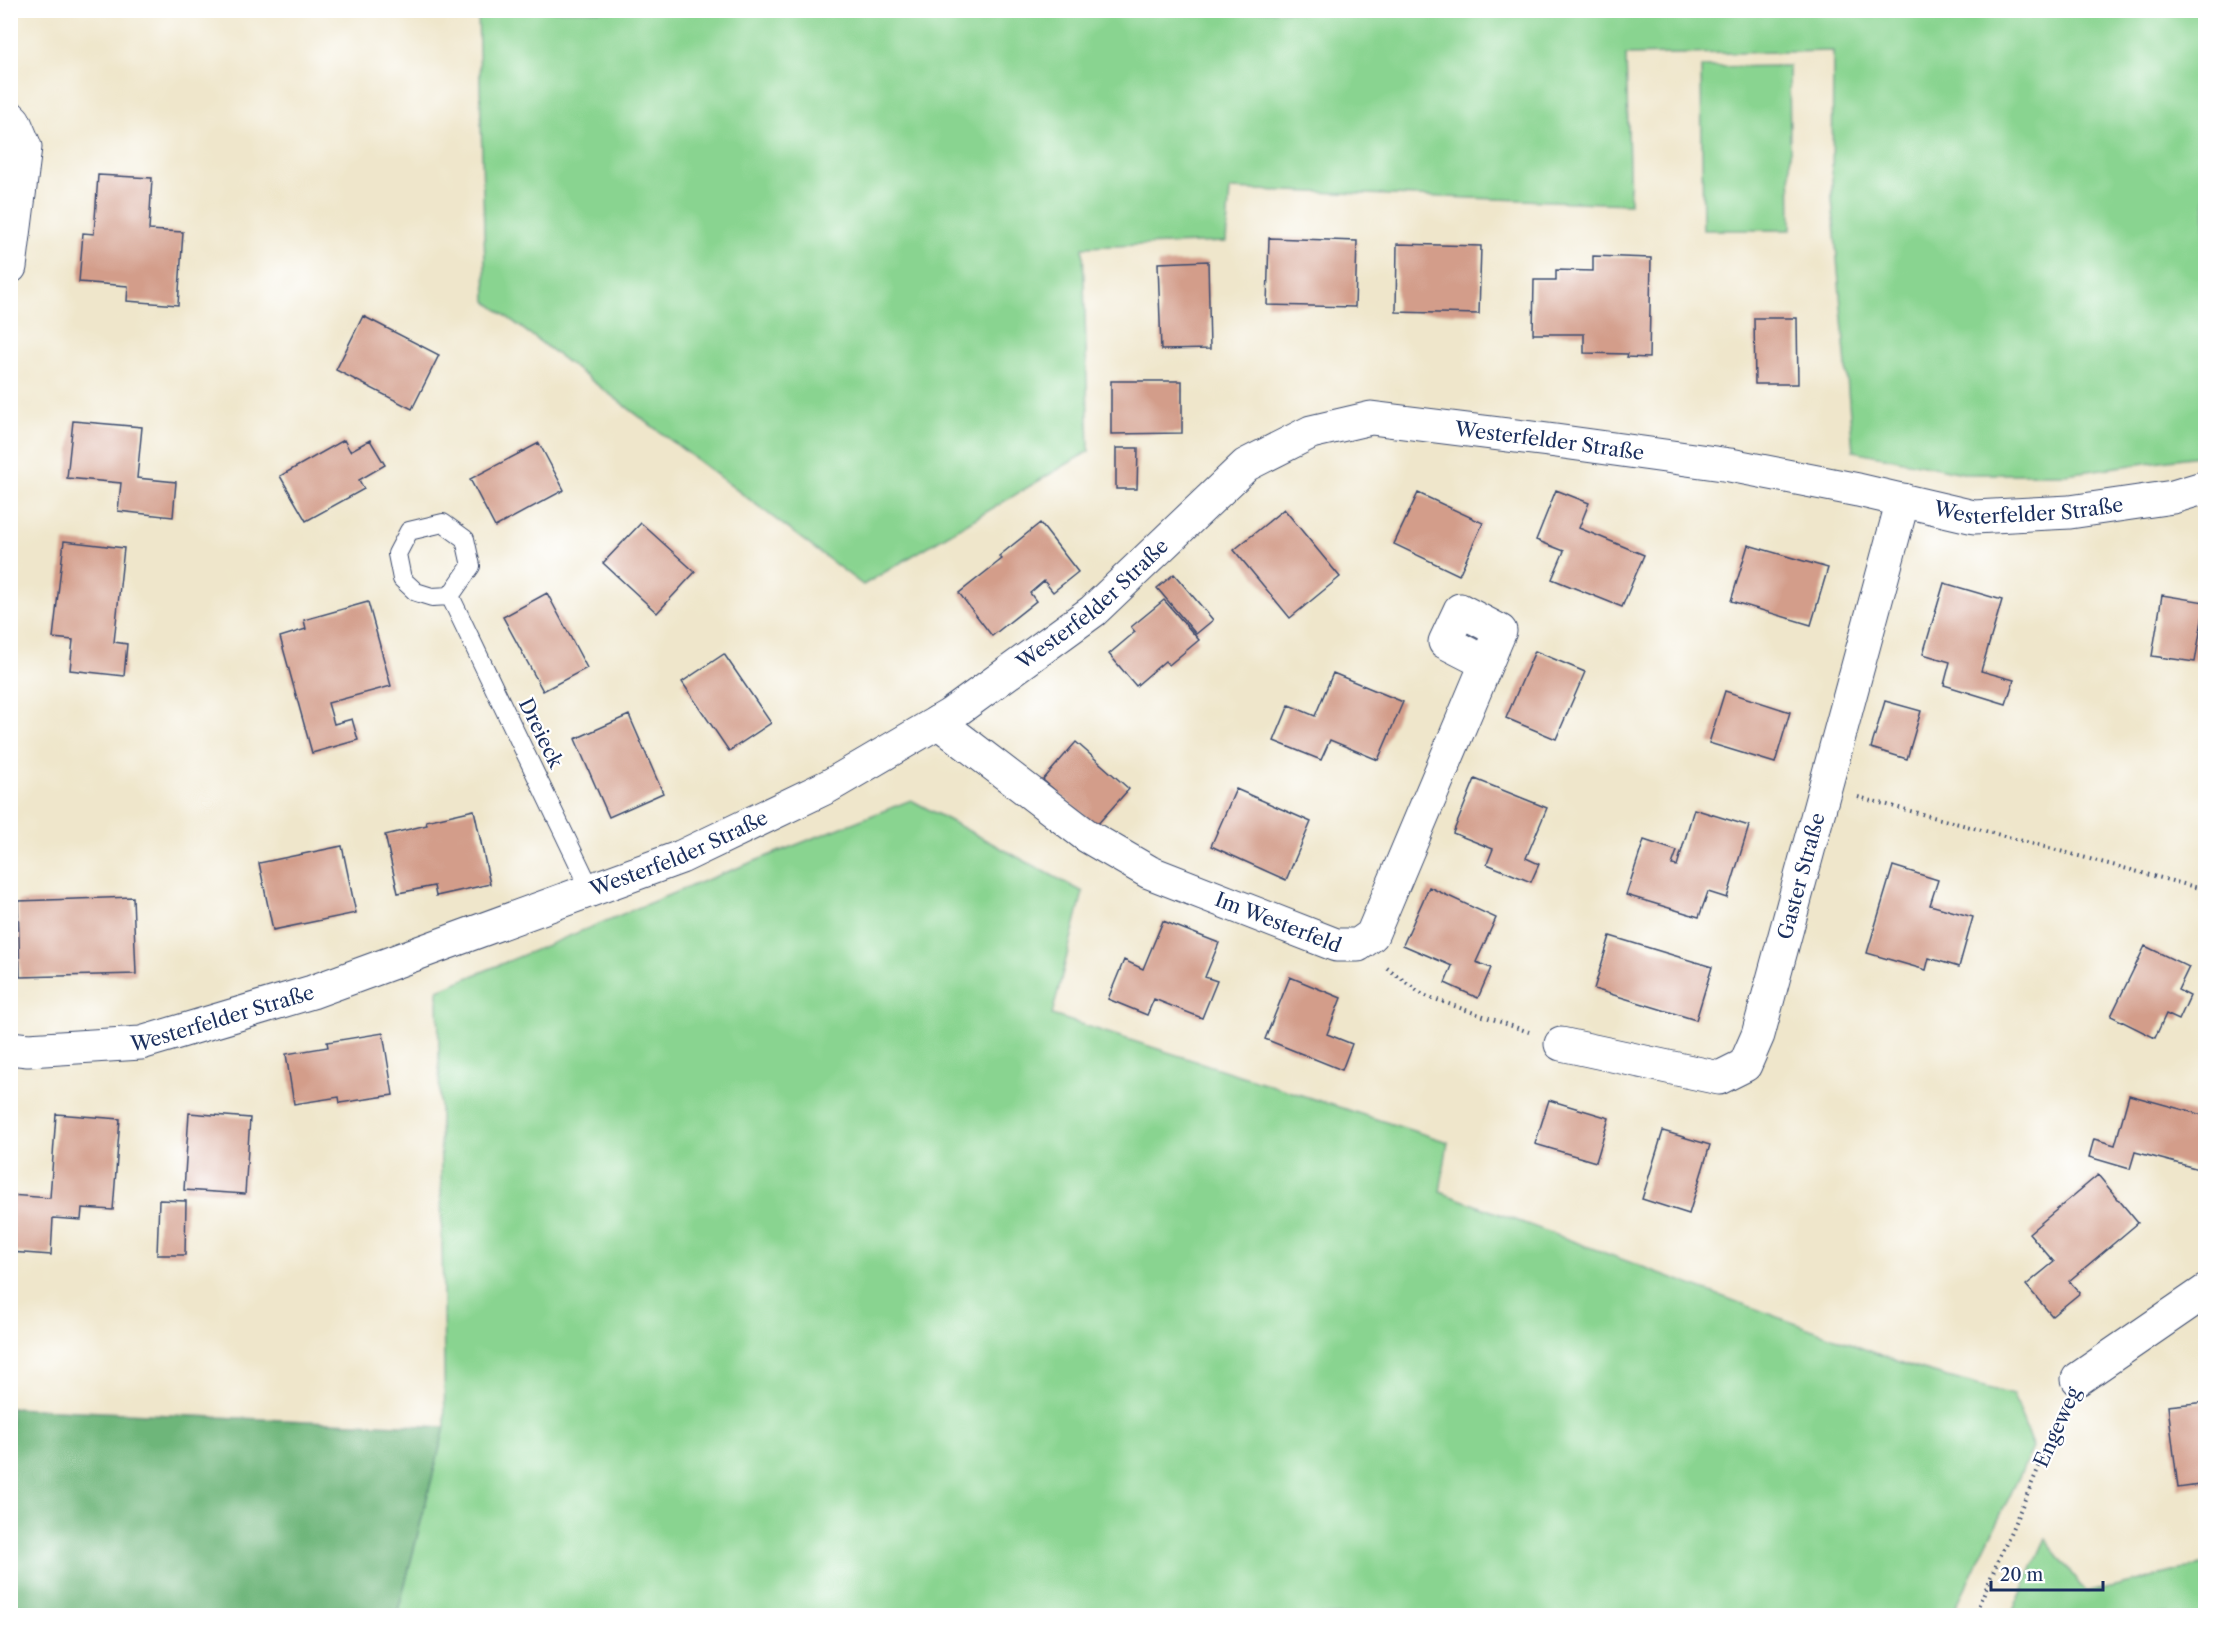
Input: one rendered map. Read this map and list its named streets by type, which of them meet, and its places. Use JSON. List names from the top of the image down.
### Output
{
  "streets": {
    "street": [
      "Westerfelder Straße",
      "Gaster Straße",
      "Im Westerfeld",
      "Engeweg"
    ],
    "lane": ["Dreieck"]
  },
  "crossings": [
    ["Westerfelder Straße", "Dreieck"],
    ["Westerfelder Straße", "Gaster Straße"],
    ["Westerfelder Straße", "Im Westerfeld"]
  ],
  "scale_bar": "20 m"
}
